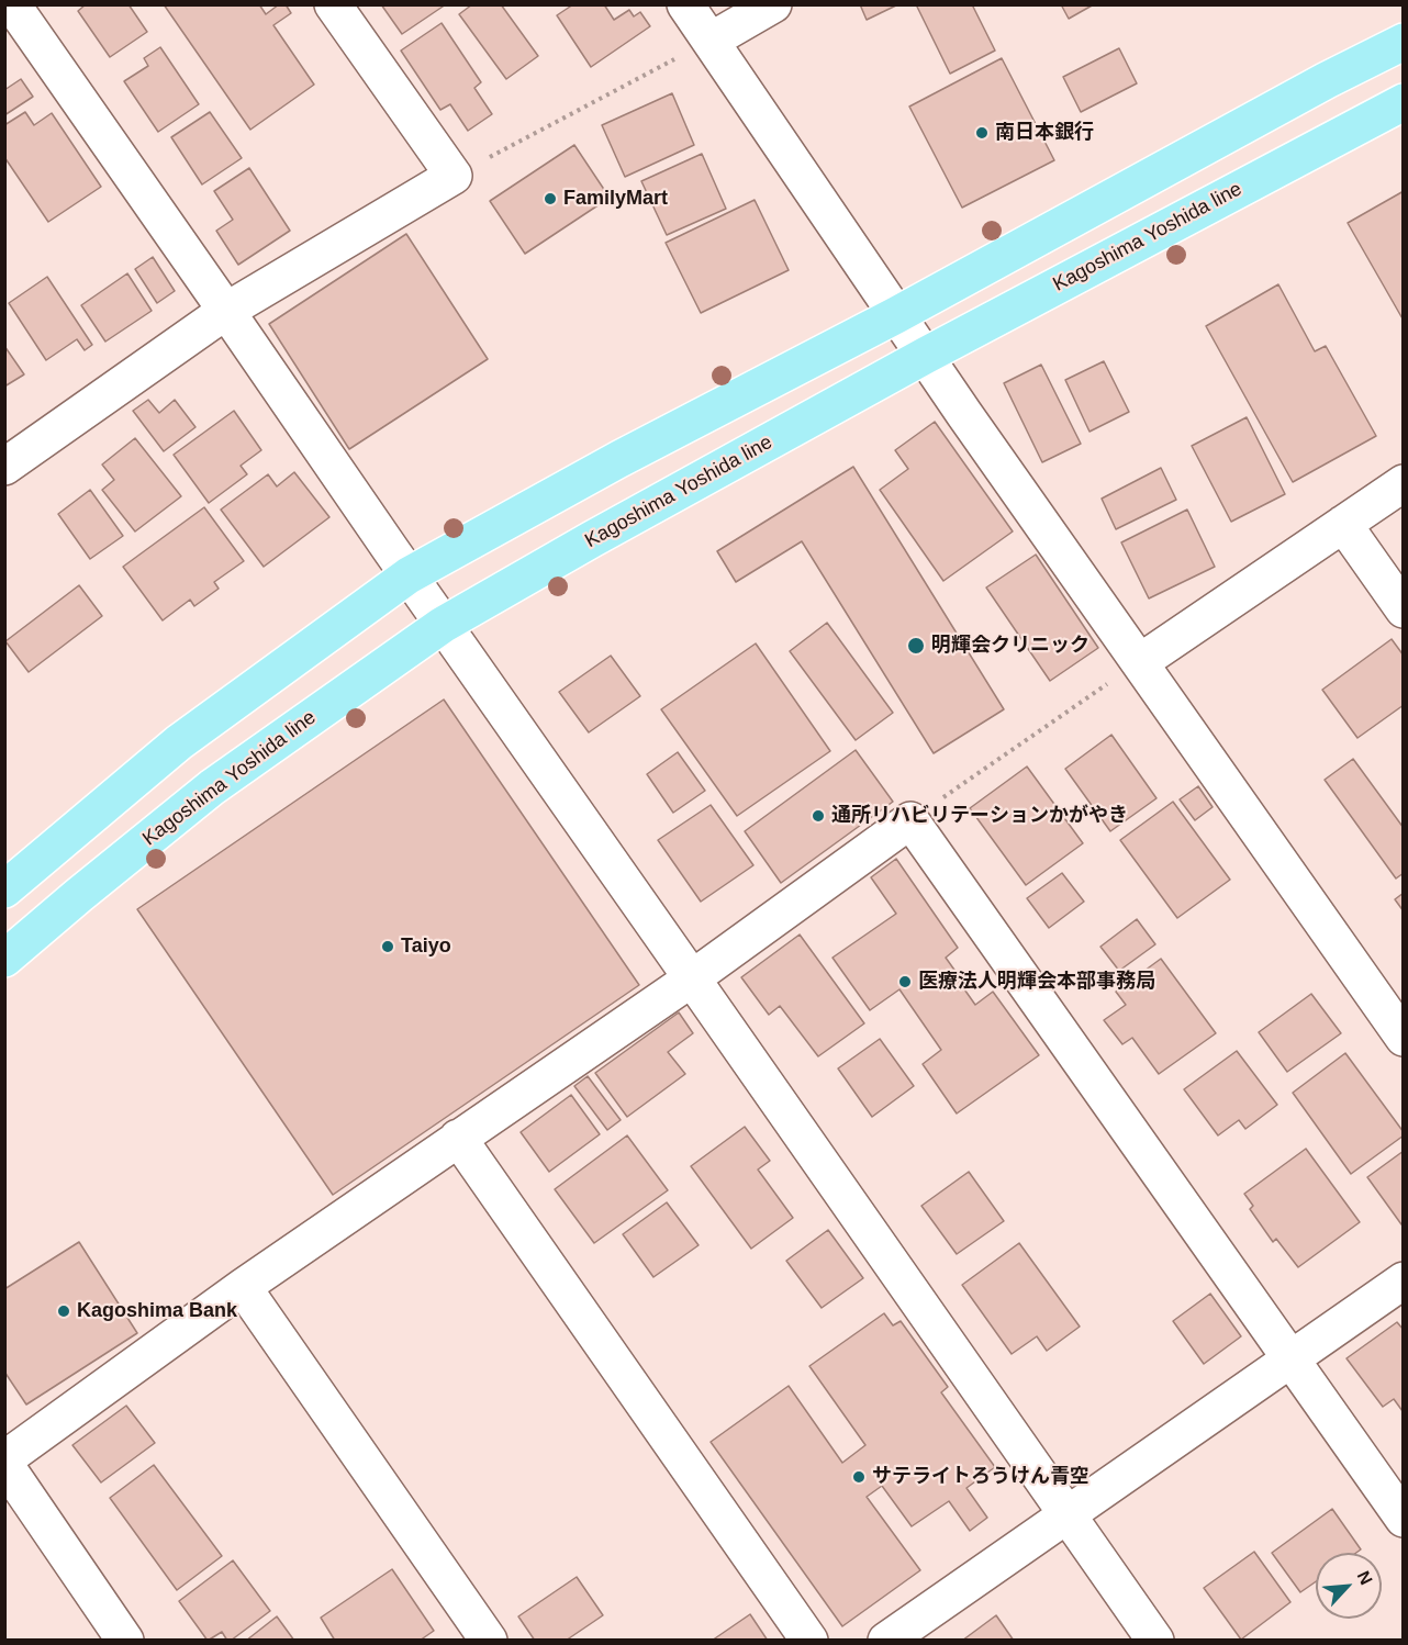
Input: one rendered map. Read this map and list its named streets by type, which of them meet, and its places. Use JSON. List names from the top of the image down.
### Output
{
  "streets": {
    "main road": ["Kagoshima Yoshida line"]
  },
  "places": [
    "南日本銀行",
    "FamilyMart",
    "明輝会クリニック",
    "通所リハビリテーションかがやき",
    "Taiyo",
    "医療法人明輝会本部事務局",
    "Kagoshima Bank",
    "サテライトろうけん青空"
  ],
  "north": "top right"
}
